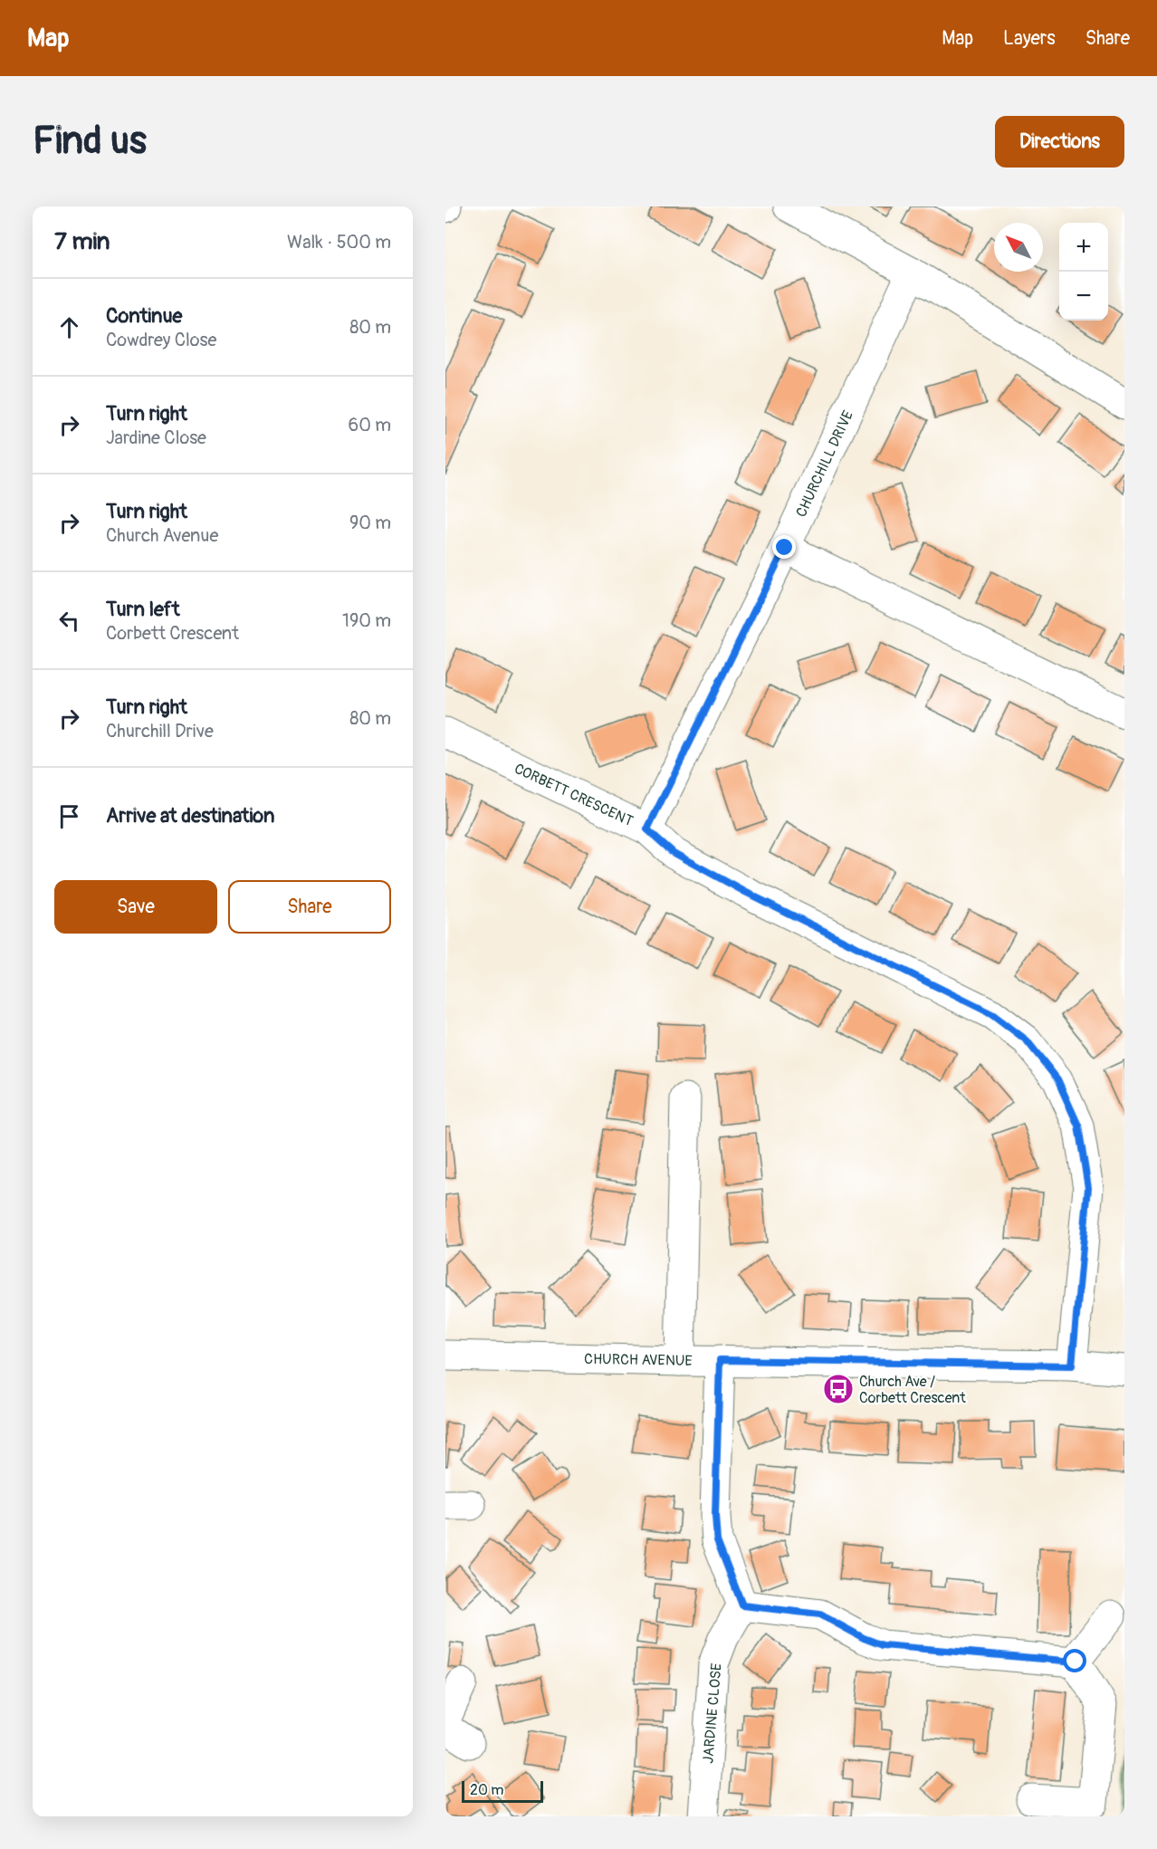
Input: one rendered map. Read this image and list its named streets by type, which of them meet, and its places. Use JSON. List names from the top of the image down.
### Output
{
  "streets": {
    "street": [
      "CHURCHILL DRIVE",
      "CORBETT CRESCENT",
      "CHURCH AVENUE",
      "JARDINE CLOSE"
    ]
  },
  "crossings": [
    ["CHURCHILL DRIVE", "CORBETT CRESCENT"],
    ["CORBETT CRESCENT", "CHURCH AVENUE"]
  ],
  "places": {
    "bus stop": ["Church Ave / Corbett Crescent"]
  },
  "scale_bar": "20 m",
  "north": "top left",
  "page": {
    "header": "Map",
    "nav": ["Map", "Layers", "Share"],
    "buttons": [
      "Directions",
      ["Save", "Share"]
    ],
    "title": "Find us",
    "heading": ["7 min", "Walk · 500 m"],
    "map_buttons": ["+", "−"],
    "list": [
      ["Continue", "Cowdrey Close", "80 m"],
      ["Turn right", "Jardine Close", "60 m"],
      ["Turn right", "Church Avenue", "90 m"],
      ["Turn left", "Corbett Crescent", "190 m"],
      ["Turn right", "Churchill Drive", "80 m"],
      "Arrive at destination"
    ],
    "scale": "20 m"
  }
}
